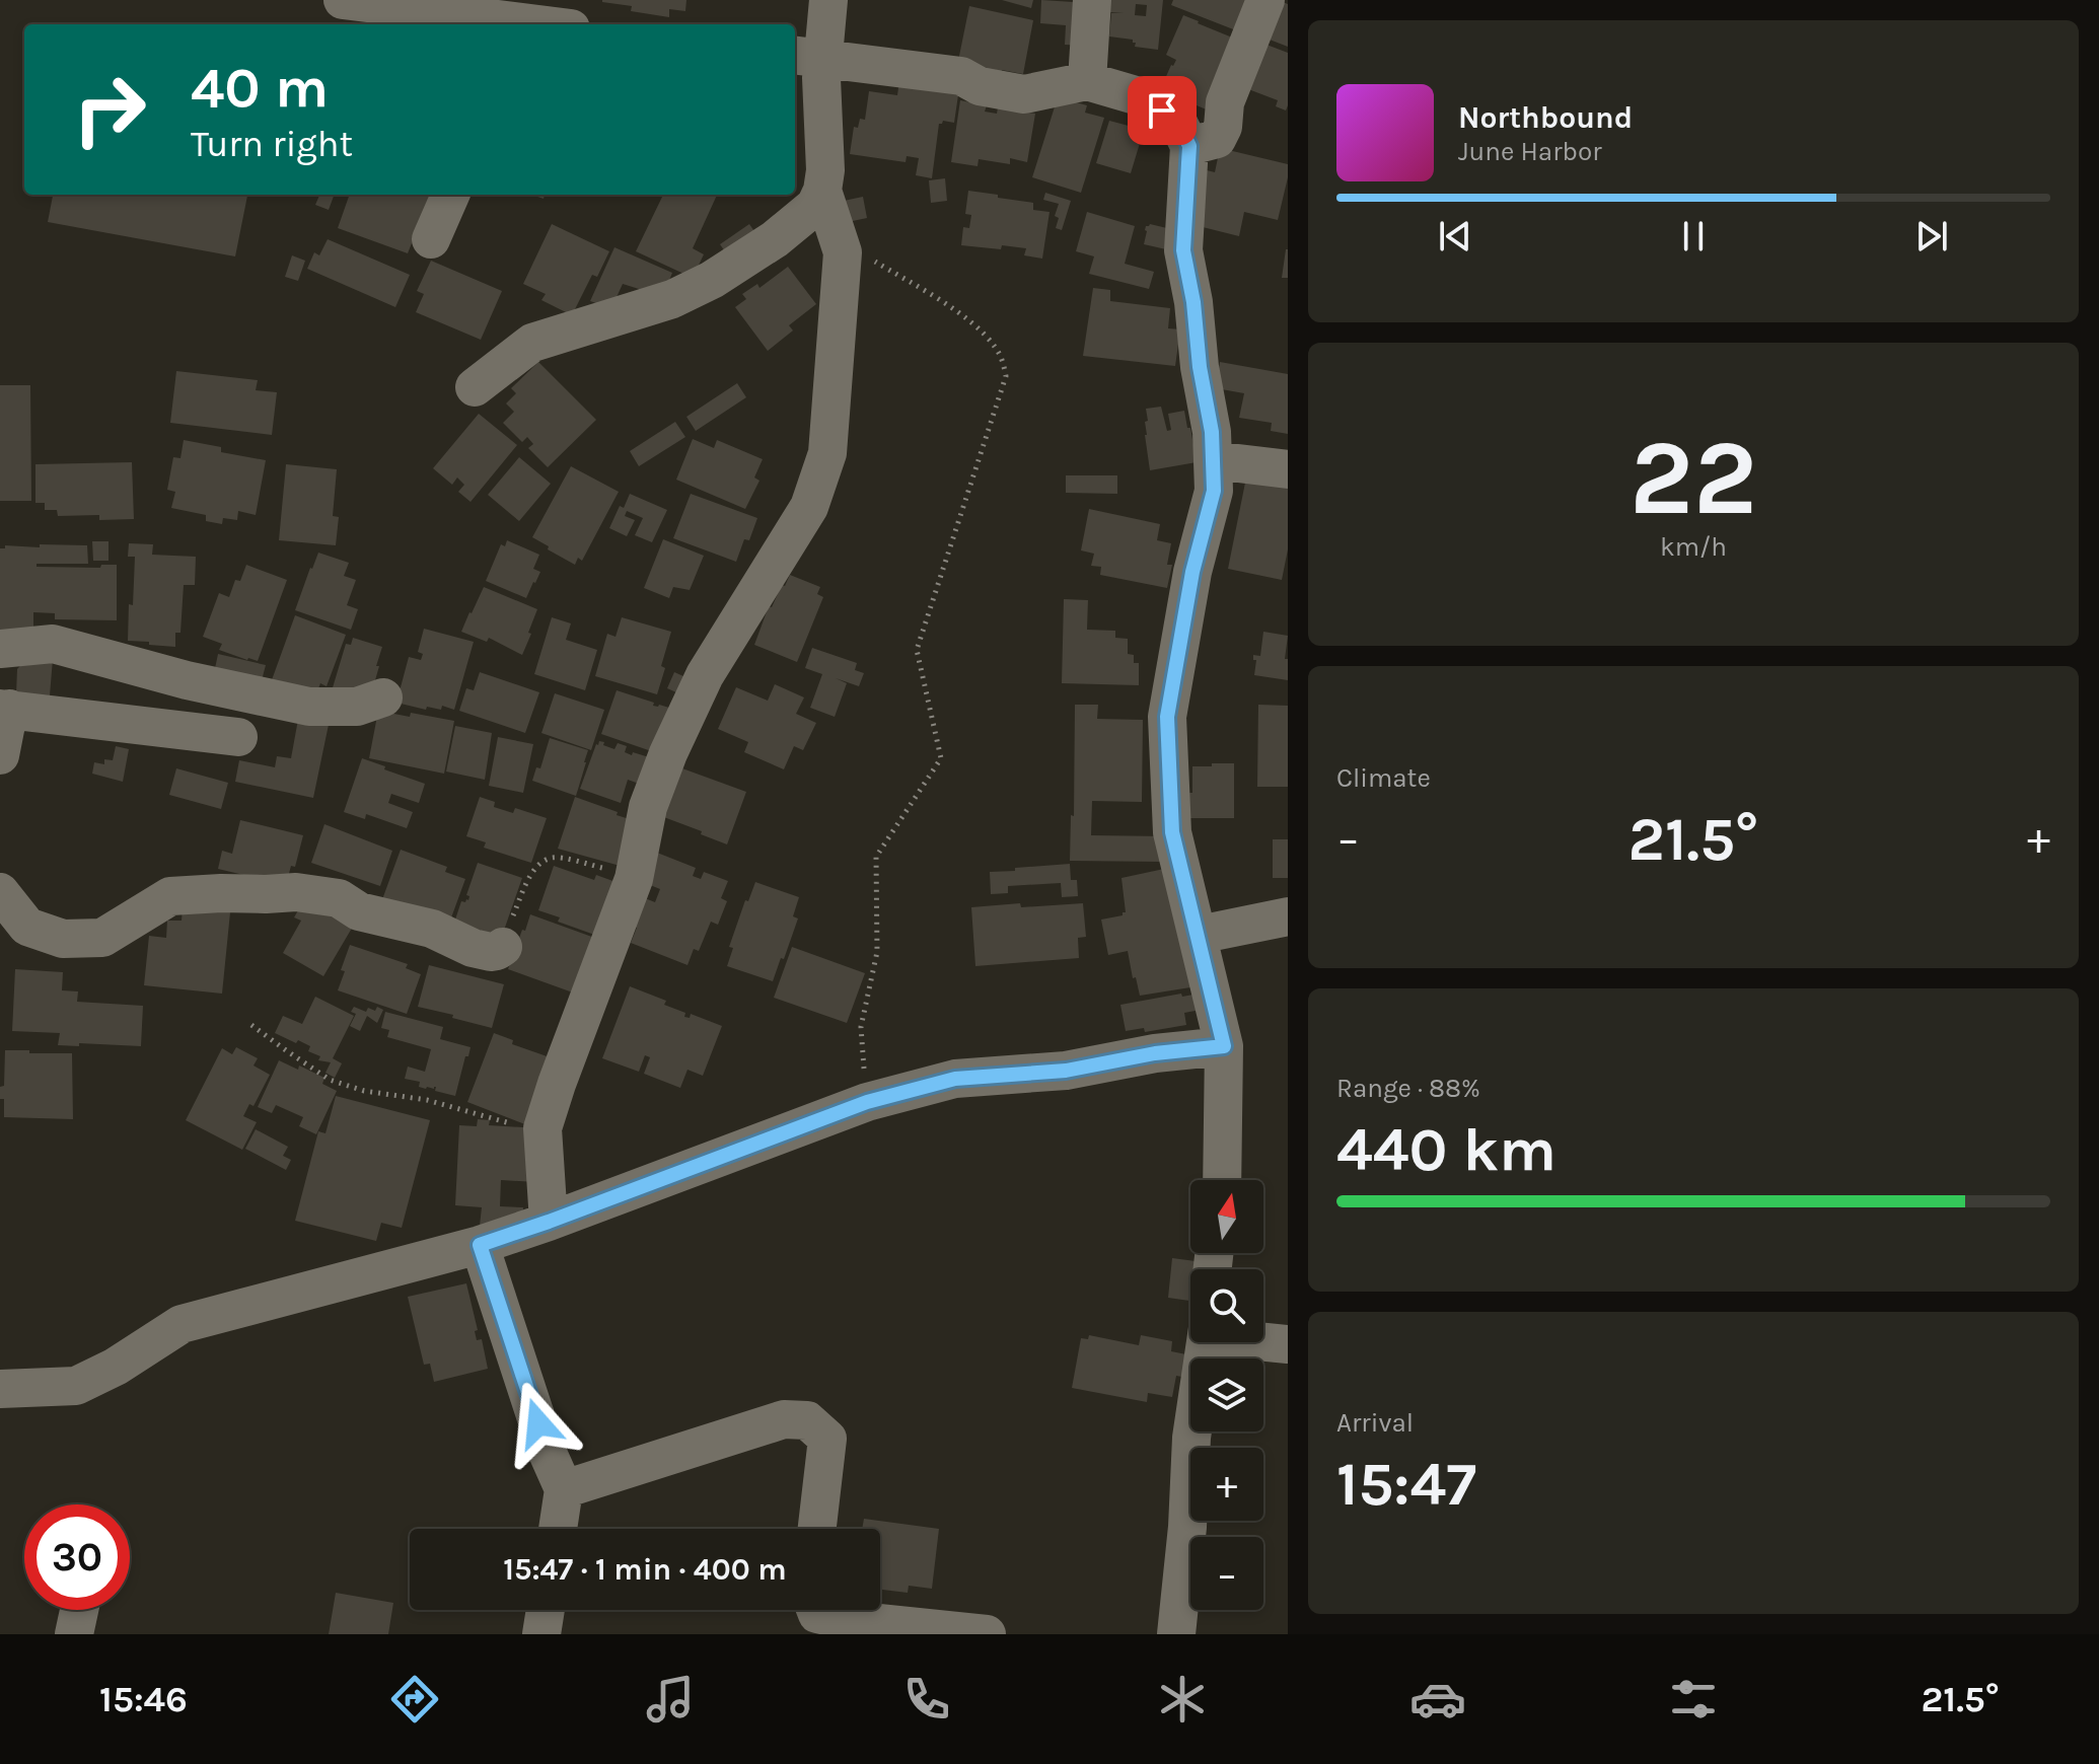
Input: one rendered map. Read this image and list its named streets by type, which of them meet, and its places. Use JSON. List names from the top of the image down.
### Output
{
  "north": "top",
  "page": {
    "turn": ["40 m", "Turn right"],
    "song": ["Northbound", "June Harbor"],
    "tile": [
      ["22", "km/h"],
      "Climate",
      ["Range · 88%", "440 km"],
      ["Arrival", "15:47"]
    ],
    "heat": ["−", "21.5°", "+"],
    "map_buttons": ["+", "−"],
    "limit": "30",
    "trip": "15:47 · 1 min · 400 m",
    "tabs": ["15:46", "21.5°"]
  }
}
